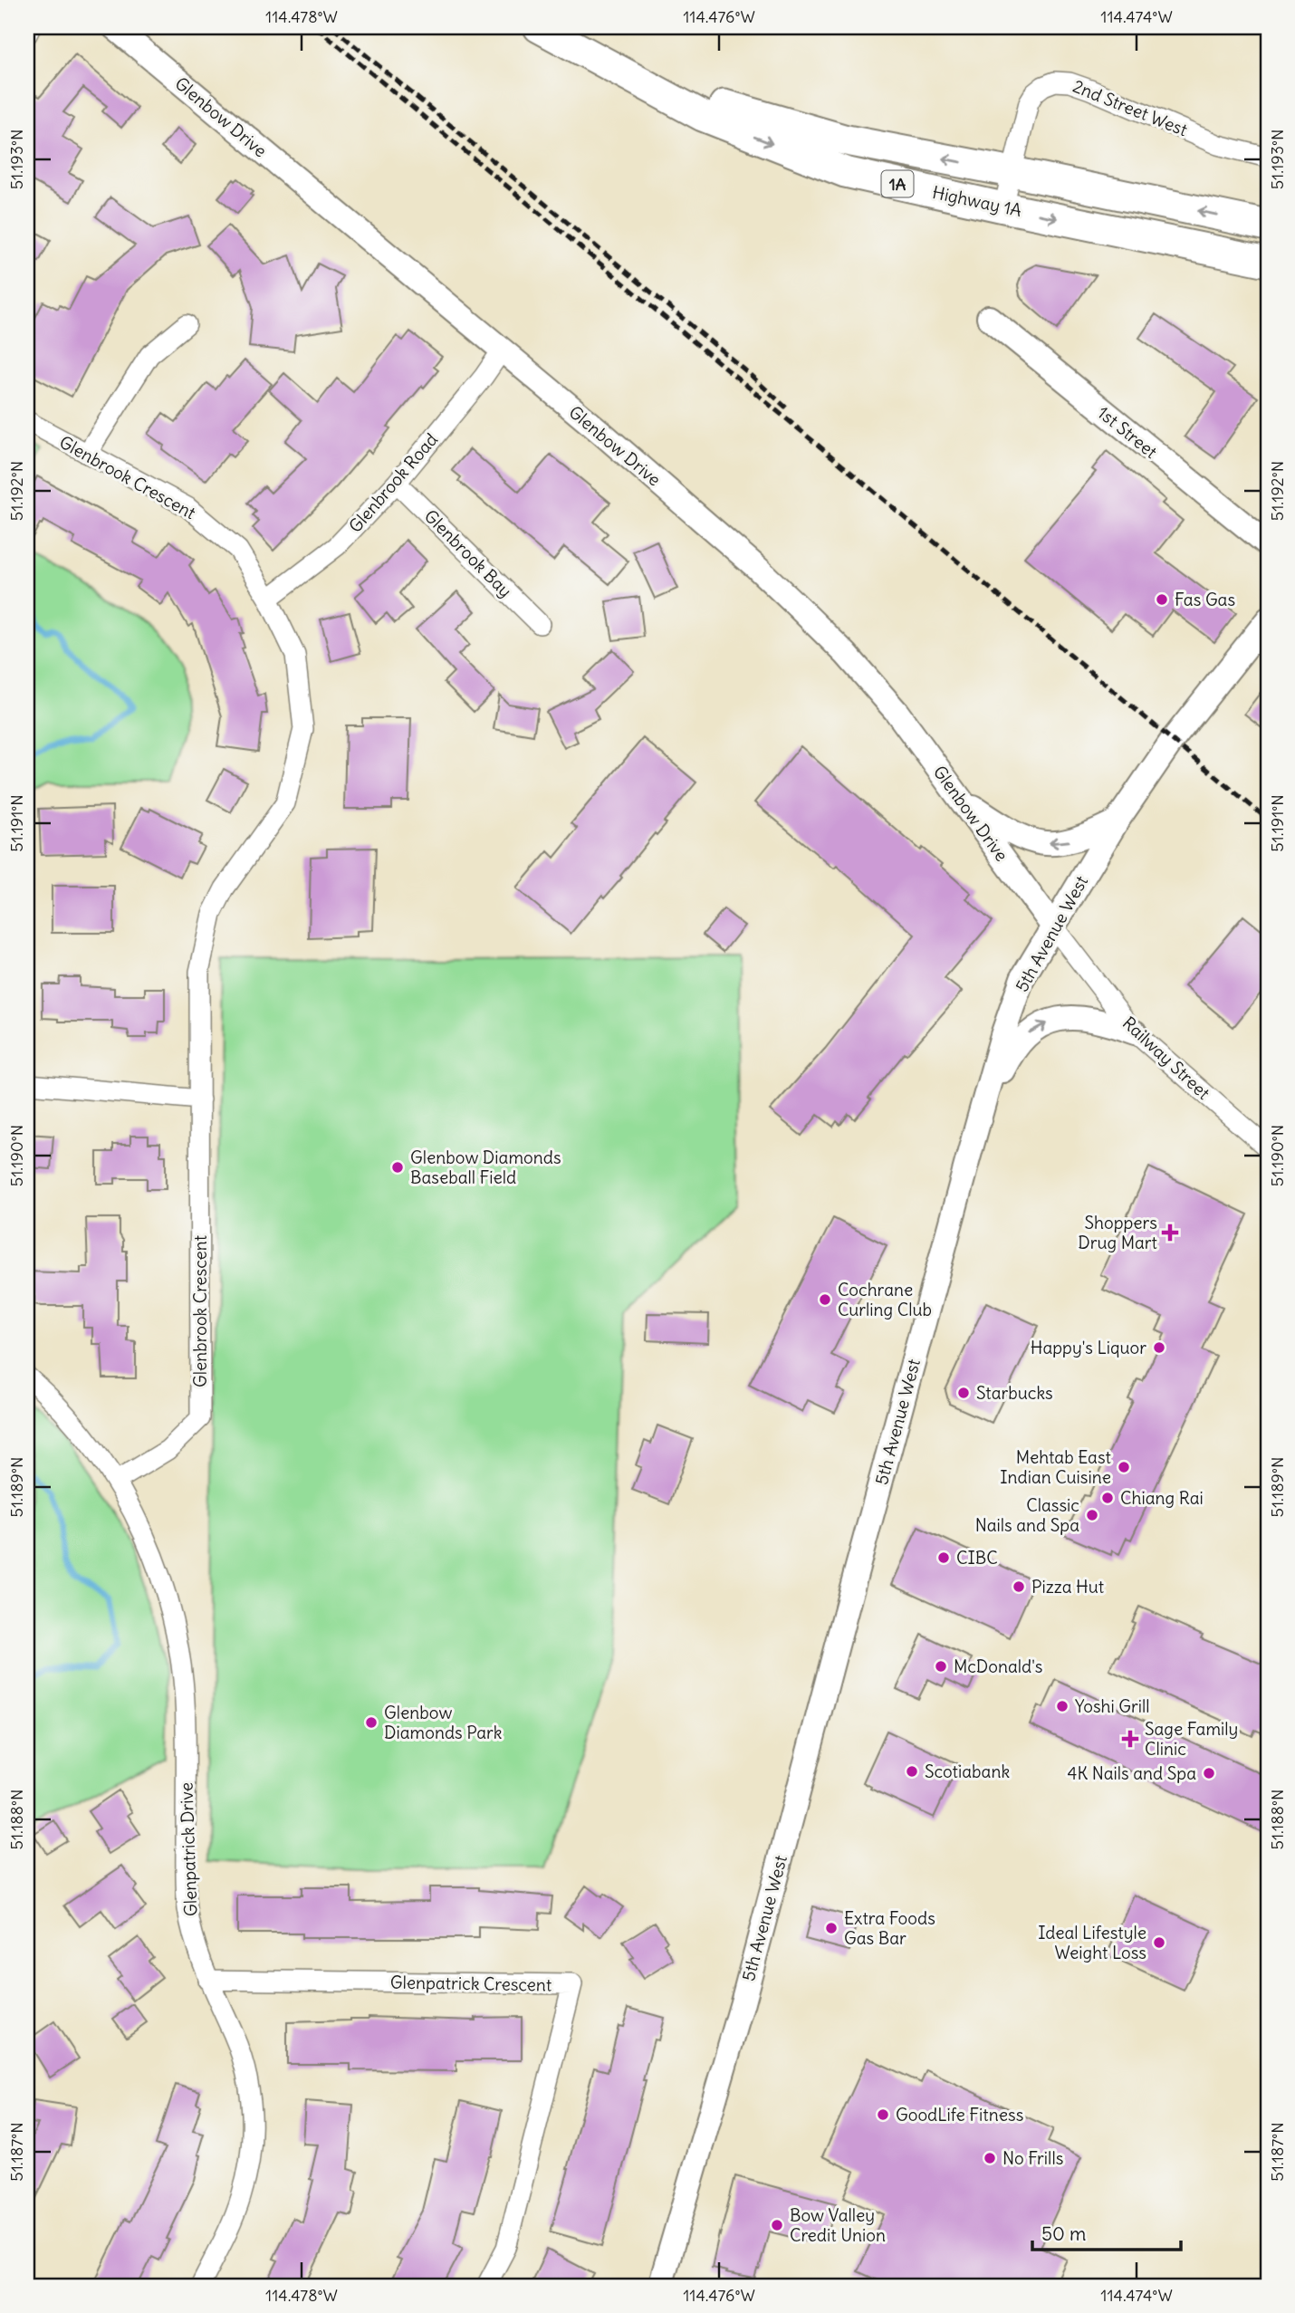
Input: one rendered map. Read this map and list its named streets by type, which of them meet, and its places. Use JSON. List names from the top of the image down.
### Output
{
  "streets": {
    "main road": ["1A", "Highway 1A"],
    "street": [
      "2nd Street West",
      "Glenbow Drive",
      "1st Street",
      "Glenbrook Crescent",
      "Glenbrook Road",
      "Glenbrook Bay",
      "5th Avenue West",
      "Railway Street",
      "Glenpatrick Drive",
      "Glenpatrick Crescent"
    ]
  },
  "crossings": [
    ["2nd Street West", "Highway 1A"],
    ["Glenbow Drive", "Glenbrook Road"],
    ["Glenbow Drive", "5th Avenue West"],
    ["Glenbow Drive", "Railway Street"],
    ["Glenbrook Crescent", "Glenbrook Road"],
    ["Glenbrook Crescent", "Glenpatrick Drive"],
    ["Glenbrook Road", "Glenbrook Bay"],
    ["5th Avenue West", "Railway Street"],
    ["Glenpatrick Drive", "Glenpatrick Crescent"]
  ],
  "places": {
    "other": [
      "Fas Gas",
      "Glenbow Diamonds Baseball Field",
      "Cochrane Curling Club",
      "Happy's Liquor",
      "Starbucks",
      "Mehtab East Indian Cuisine",
      "Chiang Rai",
      "Classic Nails and Spa",
      "CIBC",
      "Pizza Hut",
      "McDonald's",
      "Yoshi Grill",
      "Glenbow Diamonds Park",
      "Scotiabank",
      "4K Nails and Spa",
      "Extra Foods Gas Bar",
      "Ideal Lifestyle Weight Loss",
      "GoodLife Fitness",
      "No Frills",
      "Bow Valley Credit Union"
    ],
    "health": ["Shoppers Drug Mart", "Sage Family Clinic"]
  },
  "scale_bar": "50 m",
  "coordinates": [
    "114.478°W",
    "114.476°W",
    "114.474°W",
    "51.193°N",
    "51.192°N",
    "51.191°N",
    "51.190°N",
    "51.189°N",
    "51.188°N",
    "51.187°N"
  ]
}
